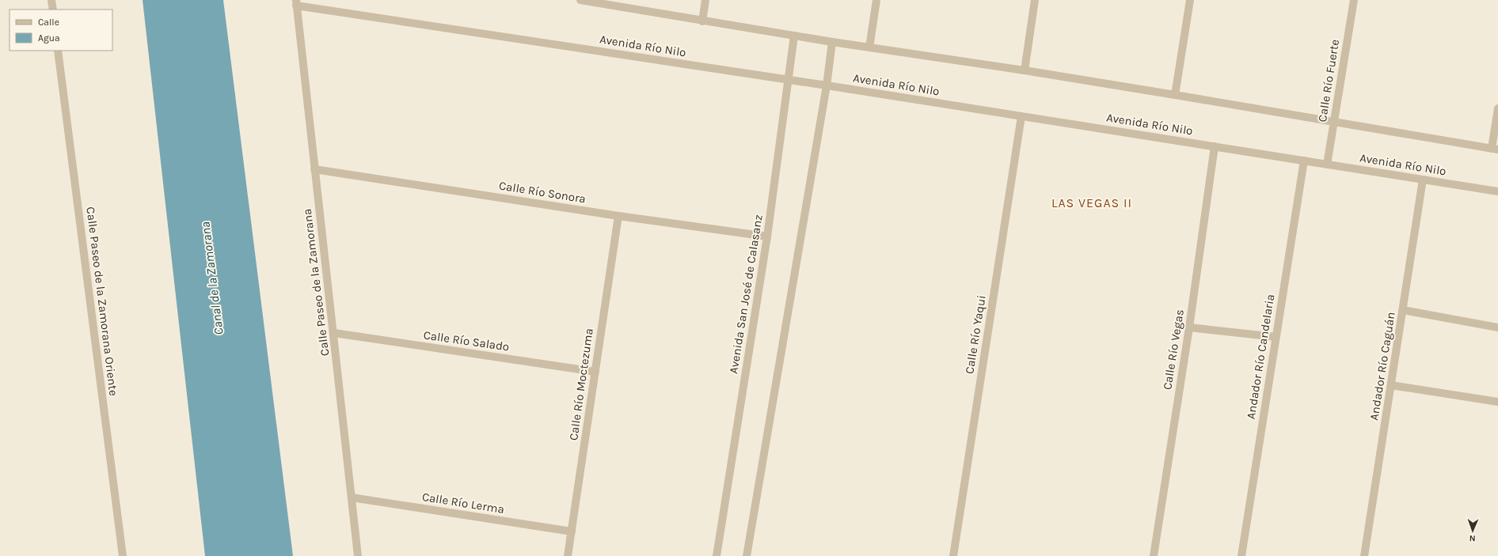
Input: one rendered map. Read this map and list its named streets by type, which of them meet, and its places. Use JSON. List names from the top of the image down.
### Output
{
  "streets": {
    "street": [
      "Avenida Río Nilo",
      "Calle Río Fuerte",
      "Calle Río Sonora",
      "Calle Paseo de la Zamorana",
      "Avenida San José de Calasanz",
      "Calle Paseo de la Zamorana Oriente",
      "Calle Río Yaqui",
      "Calle Río Salado",
      "Calle Río Vegas",
      "Andador Río Candelaria",
      "Andador Río Caguán",
      "Calle Río Moctezuma",
      "Calle Río Lerma"
    ]
  },
  "crossings": [
    ["Avenida Río Nilo", "Calle Río Fuerte"],
    ["Avenida Río Nilo", "Calle Paseo de la Zamorana"],
    ["Avenida Río Nilo", "Avenida San José de Calasanz"],
    ["Avenida Río Nilo", "Calle Río Yaqui"],
    ["Avenida Río Nilo", "Calle Río Vegas"],
    ["Avenida Río Nilo", "Andador Río Candelaria"],
    ["Avenida Río Nilo", "Andador Río Caguán"],
    ["Calle Río Sonora", "Calle Paseo de la Zamorana"],
    ["Calle Río Sonora", "Avenida San José de Calasanz"],
    ["Calle Río Sonora", "Calle Río Moctezuma"],
    ["Calle Paseo de la Zamorana", "Calle Río Salado"],
    ["Calle Paseo de la Zamorana", "Calle Río Lerma"],
    ["Calle Río Salado", "Calle Río Moctezuma"],
    ["Calle Río Moctezuma", "Calle Río Lerma"]
  ],
  "districts": ["LAS VEGAS II"],
  "water": ["Canal de la Zamorana"],
  "legend": ["Calle", "Agua"],
  "north": "bottom"
}
